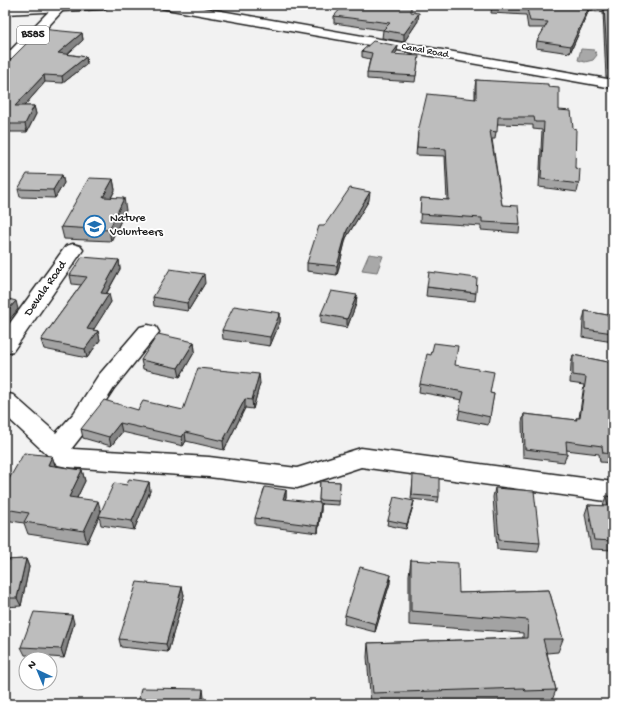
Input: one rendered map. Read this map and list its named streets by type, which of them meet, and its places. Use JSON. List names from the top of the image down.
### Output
{
  "streets": {
    "street": ["B585", "Canal Road", "Devala Road"]
  },
  "places": {
    "school or university": ["Nature Volunteers"]
  },
  "north": "top left"
}
